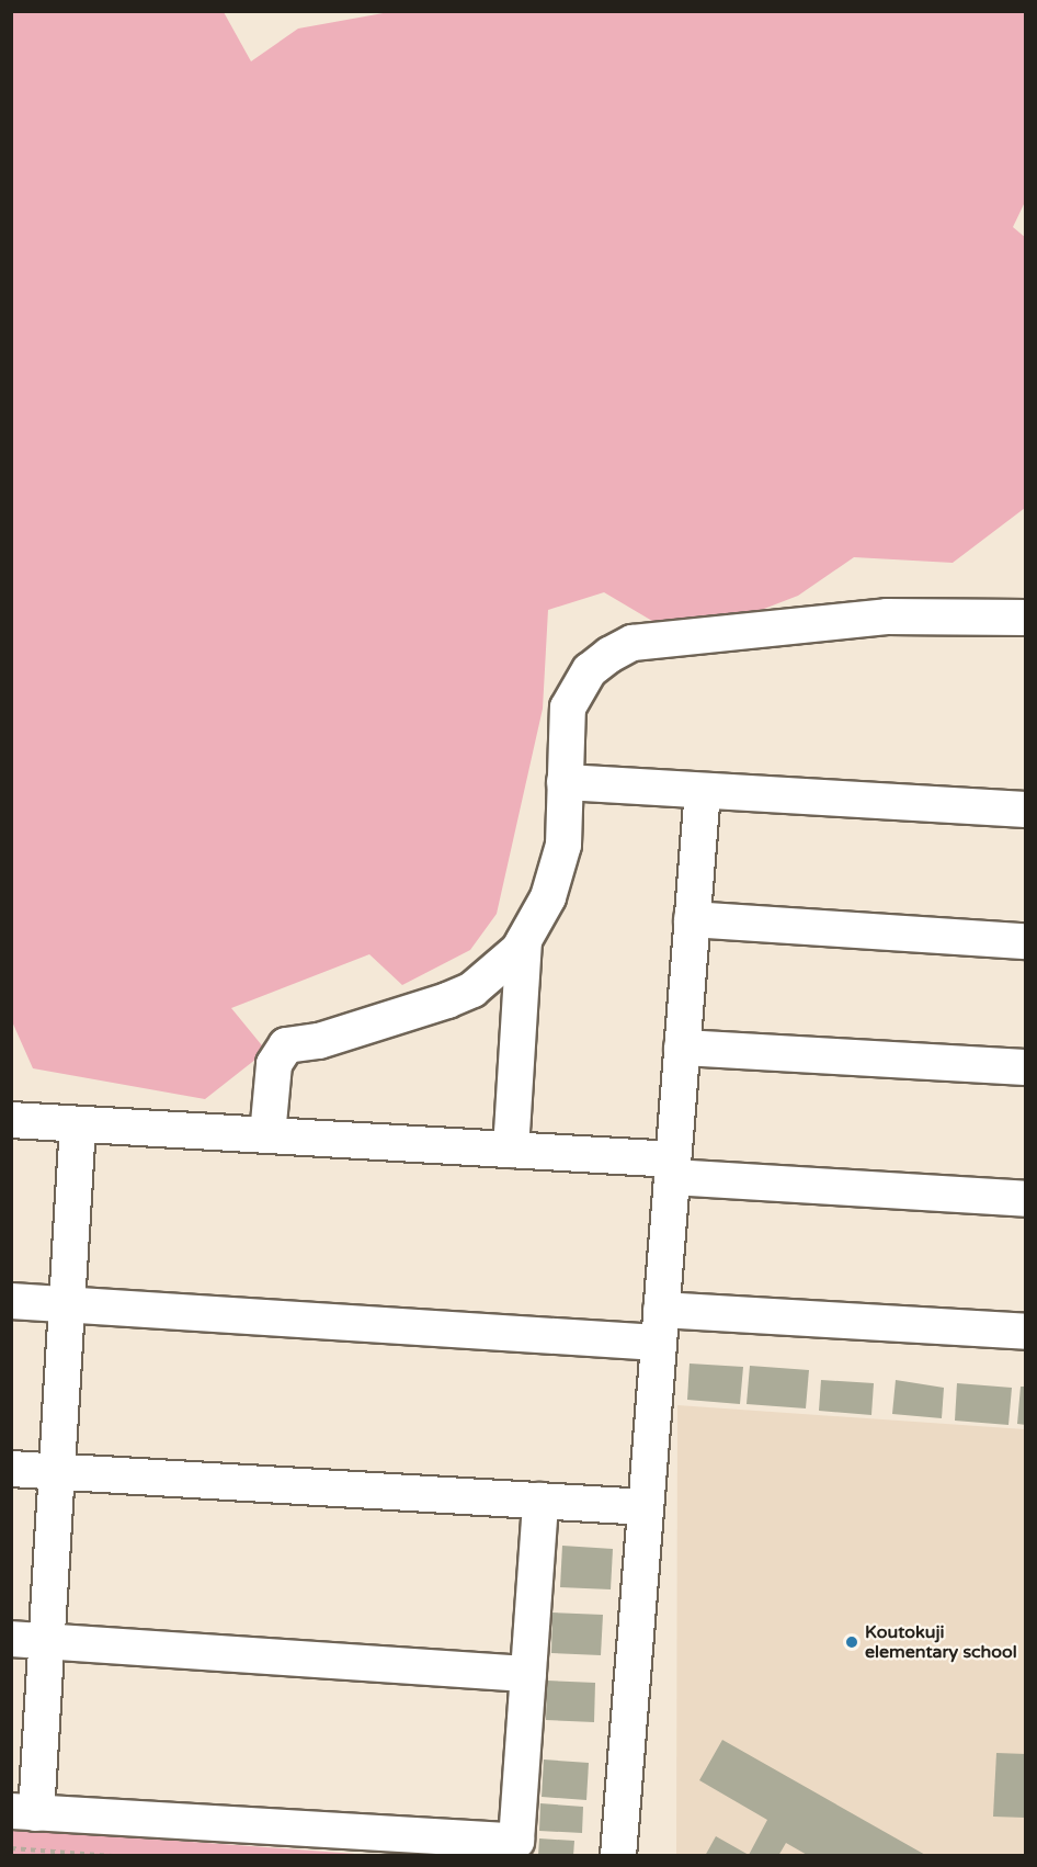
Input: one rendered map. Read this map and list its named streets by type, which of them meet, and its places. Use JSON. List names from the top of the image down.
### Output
{
  "places": ["Koutokuji elementary school"]
}
